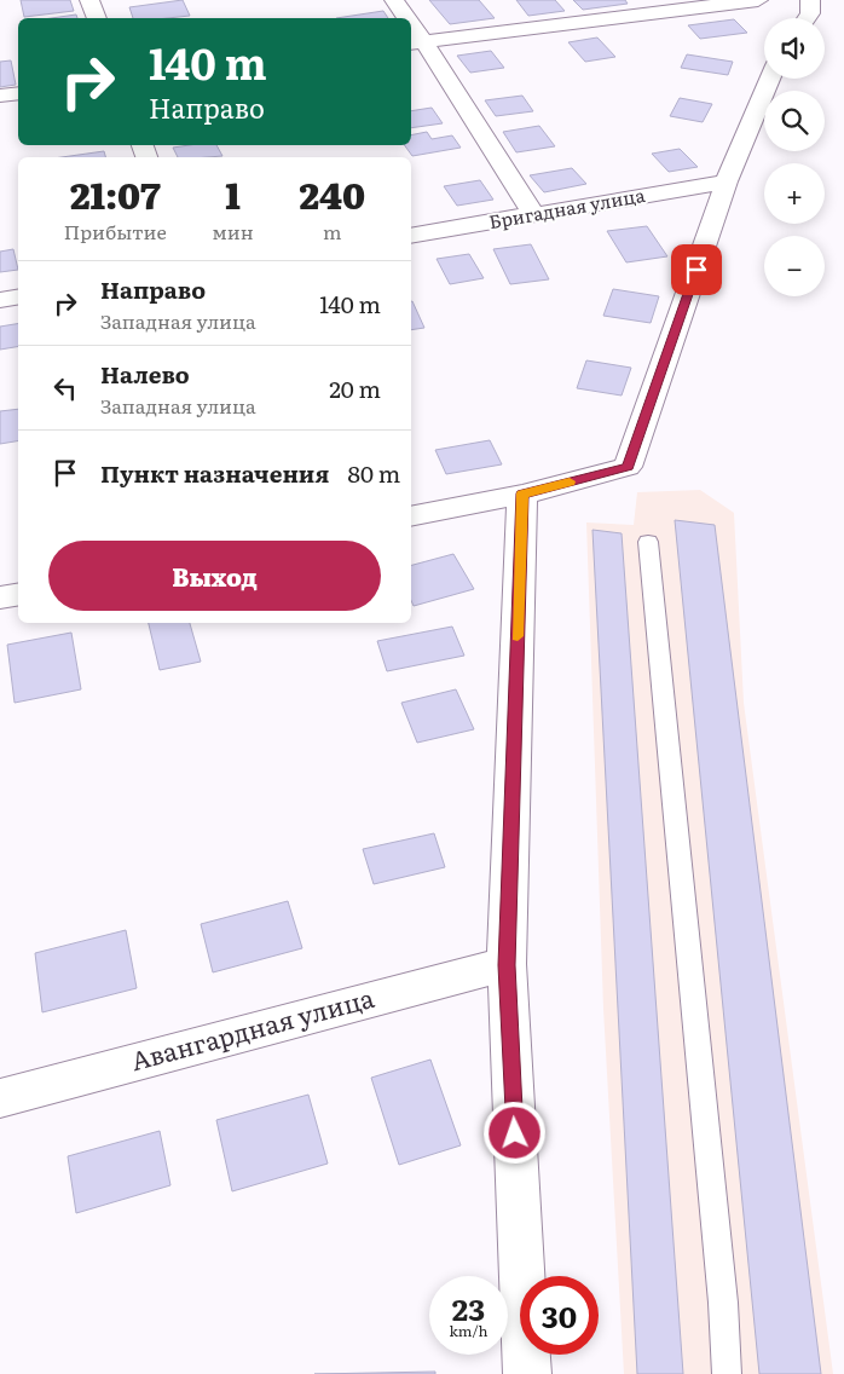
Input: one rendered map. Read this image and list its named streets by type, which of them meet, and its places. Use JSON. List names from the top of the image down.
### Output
{
  "streets": {
    "street": ["Бригадная улица", "Авангардная улица"]
  },
  "page": {
    "map_buttons": ["+", "−"],
    "turn": ["140 m", "Направо"],
    "eta": [
      "21:07",
      "Прибытие",
      "1",
      "мин",
      "240",
      "m"
    ],
    "list": [
      {
        "name": "Направо",
        "note": "Западная улица",
        "value": "140 m"
      },
      {
        "name": "Налево",
        "note": "Западная улица",
        "value": "20 m"
      },
      {
        "name": "Пункт назначения",
        "value": "80 m"
      }
    ],
    "buttons": "Выход",
    "speed": "23 km/h",
    "limit": "30"
  }
}
